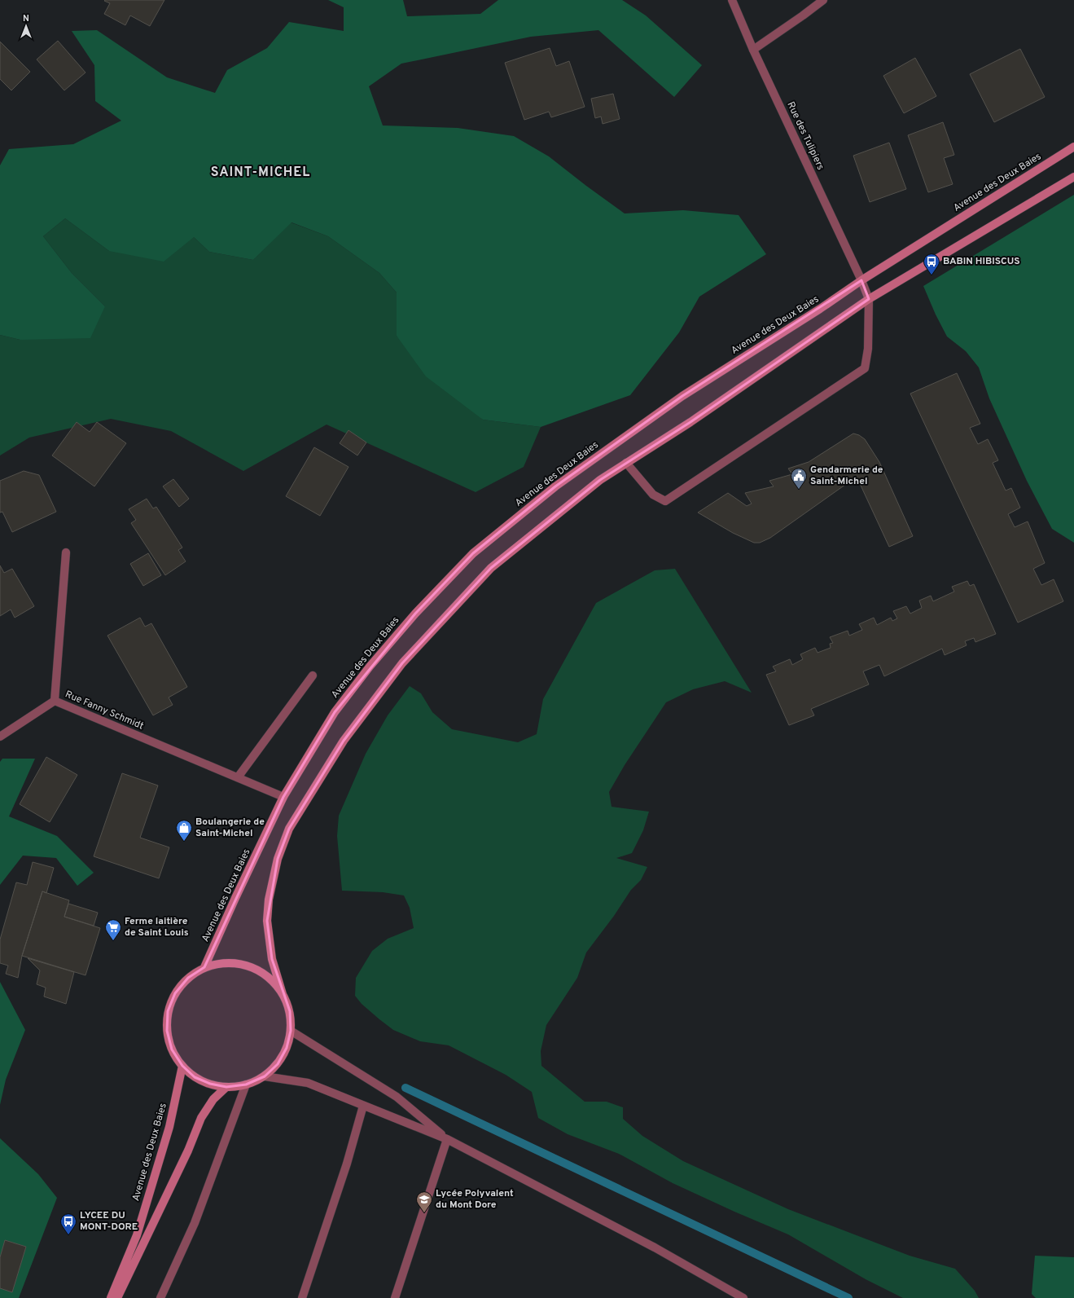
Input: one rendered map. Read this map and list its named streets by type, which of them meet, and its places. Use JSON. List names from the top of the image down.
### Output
{
  "streets": {
    "main road": ["Avenue des Deux Baies"],
    "street": ["Rue des Tulipiers", "Rue Fanny Schmidt"]
  },
  "crossings": [
    ["Rue des Tulipiers", "Avenue des Deux Baies"],
    ["Avenue des Deux Baies", "Rue Fanny Schmidt"]
  ],
  "districts": ["SAINT-MICHEL"],
  "places": {
    "bus stop": ["BABIN HIBISCUS", "LYCEE DU MONT-DORE"],
    "public building": ["Gendarmerie de Saint-Michel"],
    "shop": ["Boulangerie de Saint-Michel"],
    "supermarket": ["Ferme laitière de Saint Louis"],
    "school or university": ["Lycée Polyvalent du Mont Dore"]
  },
  "north": "top"
}
